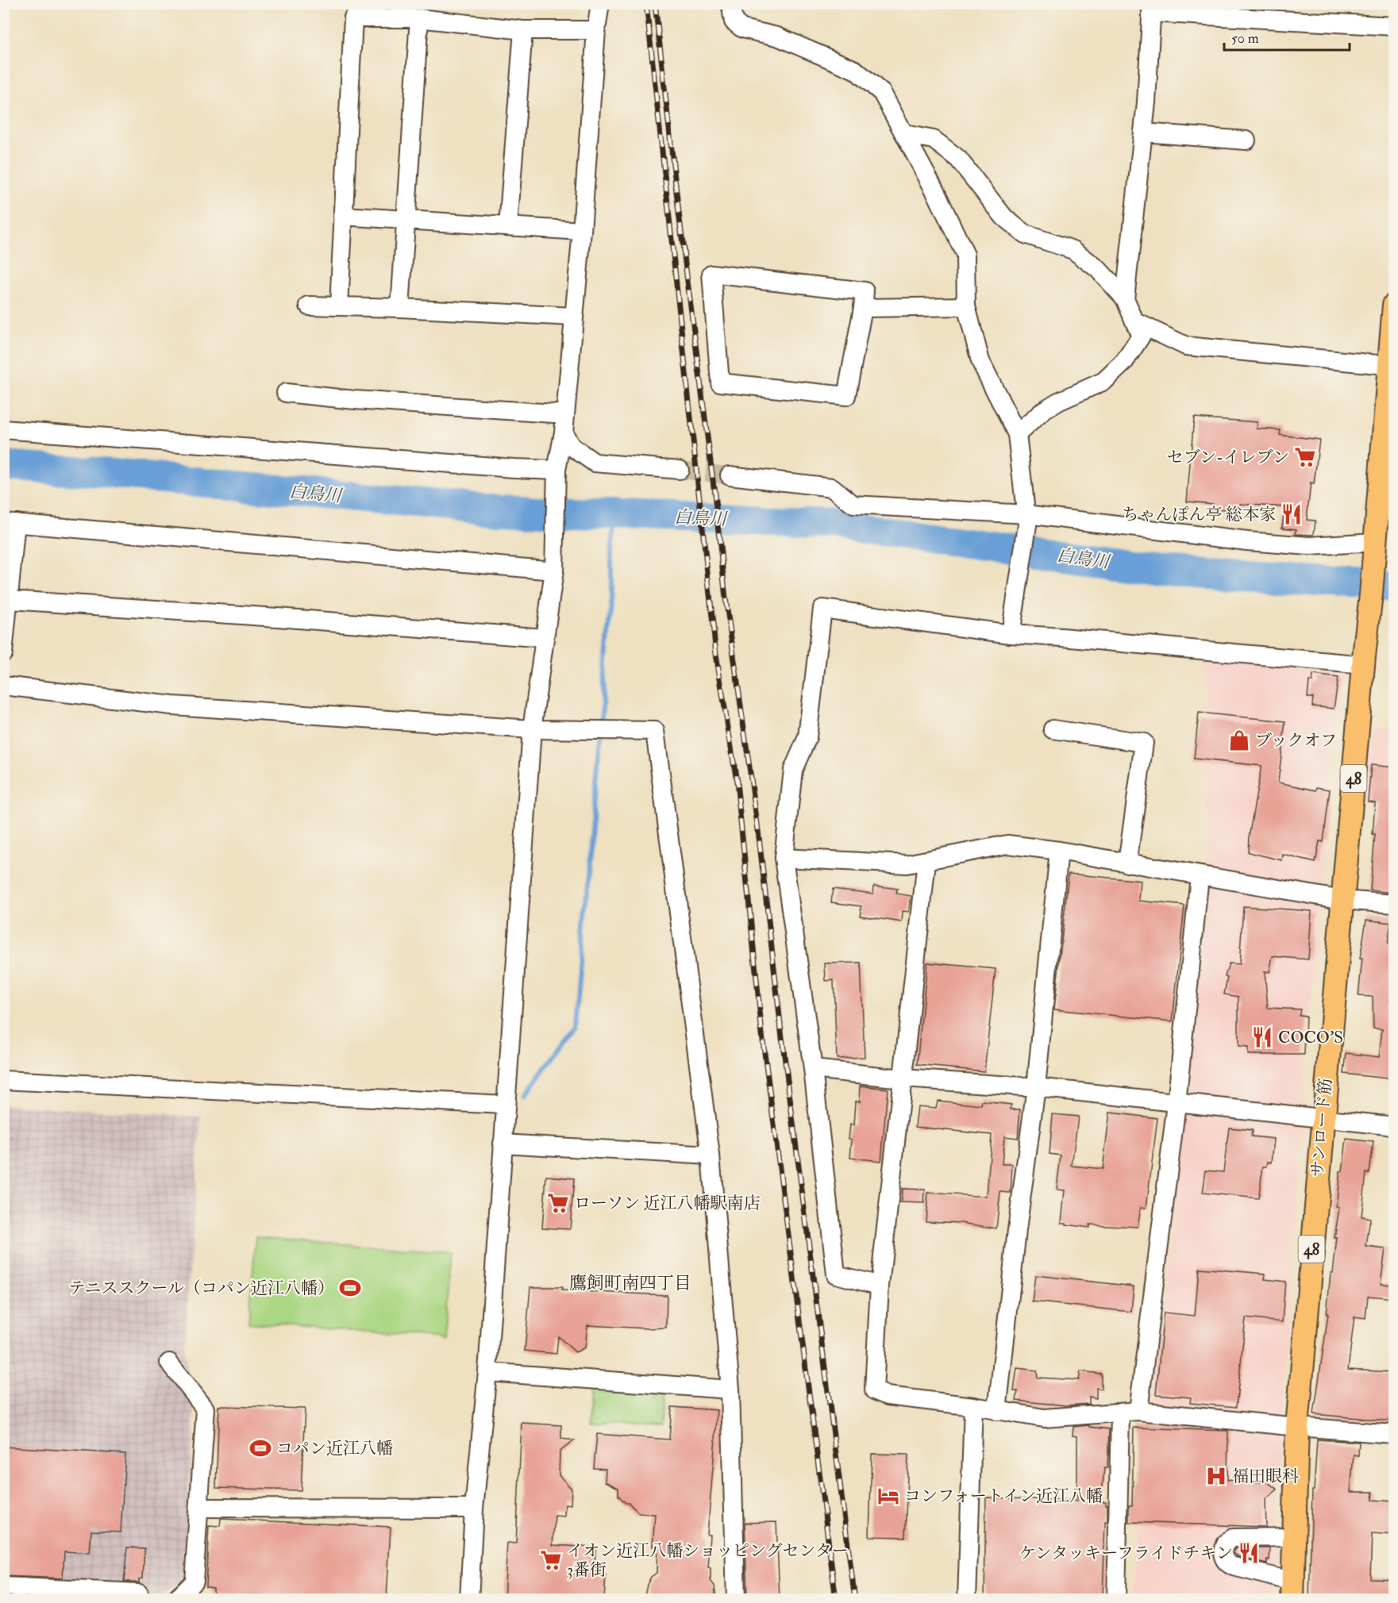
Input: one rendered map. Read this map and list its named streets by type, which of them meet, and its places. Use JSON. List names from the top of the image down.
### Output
{
  "streets": {
    "main road": ["48", "サンロード筋"]
  },
  "crossings": [
    ["48", "サンロード筋"]
  ],
  "districts": ["鷹飼町南四丁目"],
  "water": ["白鳥川"],
  "places": {
    "supermarket": ["セブン-イレブン", "ローソン 近江八幡駅南店", "イオン近江八幡ショッピングセンター 3番街"],
    "restaurant": ["ちゃんぽん亭 総本家", "COCO'S", "ケンタッキーフライドチキン"],
    "shop": ["ブックオフ"],
    "sports": ["テニススクール（コパン近江八幡）", "コパン近江八幡"],
    "hospital": ["福田眼科"],
    "hotel": ["コンフォートイン近江八幡"]
  },
  "scale_bar": "50 m"
}
